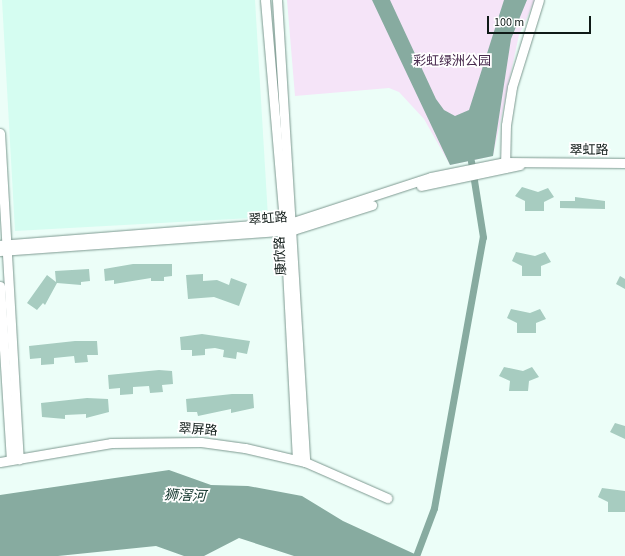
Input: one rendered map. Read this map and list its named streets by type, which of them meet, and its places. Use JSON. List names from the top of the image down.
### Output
{
  "streets": {
    "street": ["翠虹路", "康欣路", "翠屏路"]
  },
  "crossings": [
    ["翠虹路", "康欣路"],
    ["康欣路", "翠屏路"]
  ],
  "water": ["狮滘河"],
  "parks": ["彩虹绿洲公园"],
  "scale_bar": "100 m"
}
